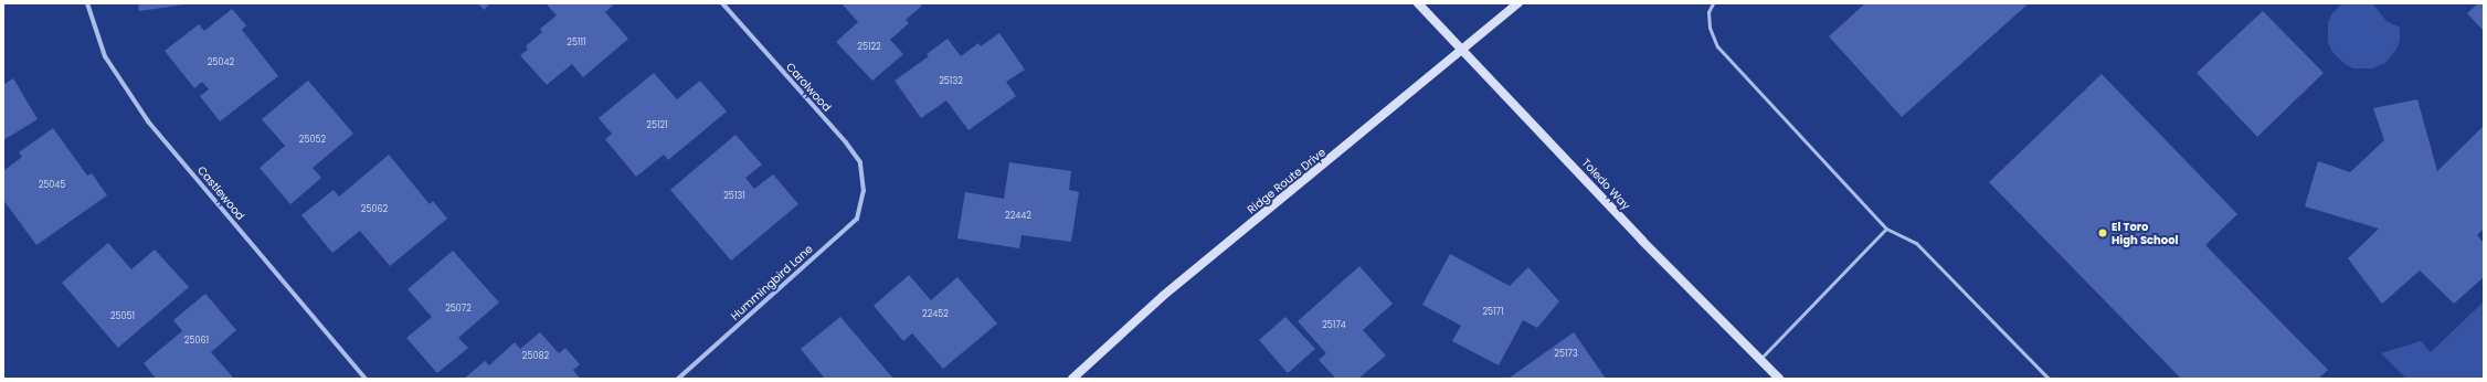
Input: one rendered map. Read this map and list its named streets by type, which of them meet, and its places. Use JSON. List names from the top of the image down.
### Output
{
  "streets": {
    "main road": ["Ridge Route Drive", "Toledo Way"],
    "street": ["Carolwood", "Castlewood", "Hummingbird Lane"]
  },
  "crossings": [
    ["Carolwood", "Hummingbird Lane"],
    ["Ridge Route Drive", "Toledo Way"]
  ],
  "places": ["El Toro High School"],
  "house_numbers": [
    "25111",
    "25122",
    "25042",
    "25132",
    "25121",
    "25052",
    "25045",
    "25131",
    "25062",
    "22442",
    "25072",
    "25171",
    "22452",
    "25051",
    "25174",
    "25061",
    "25173",
    "25082"
  ]
}
